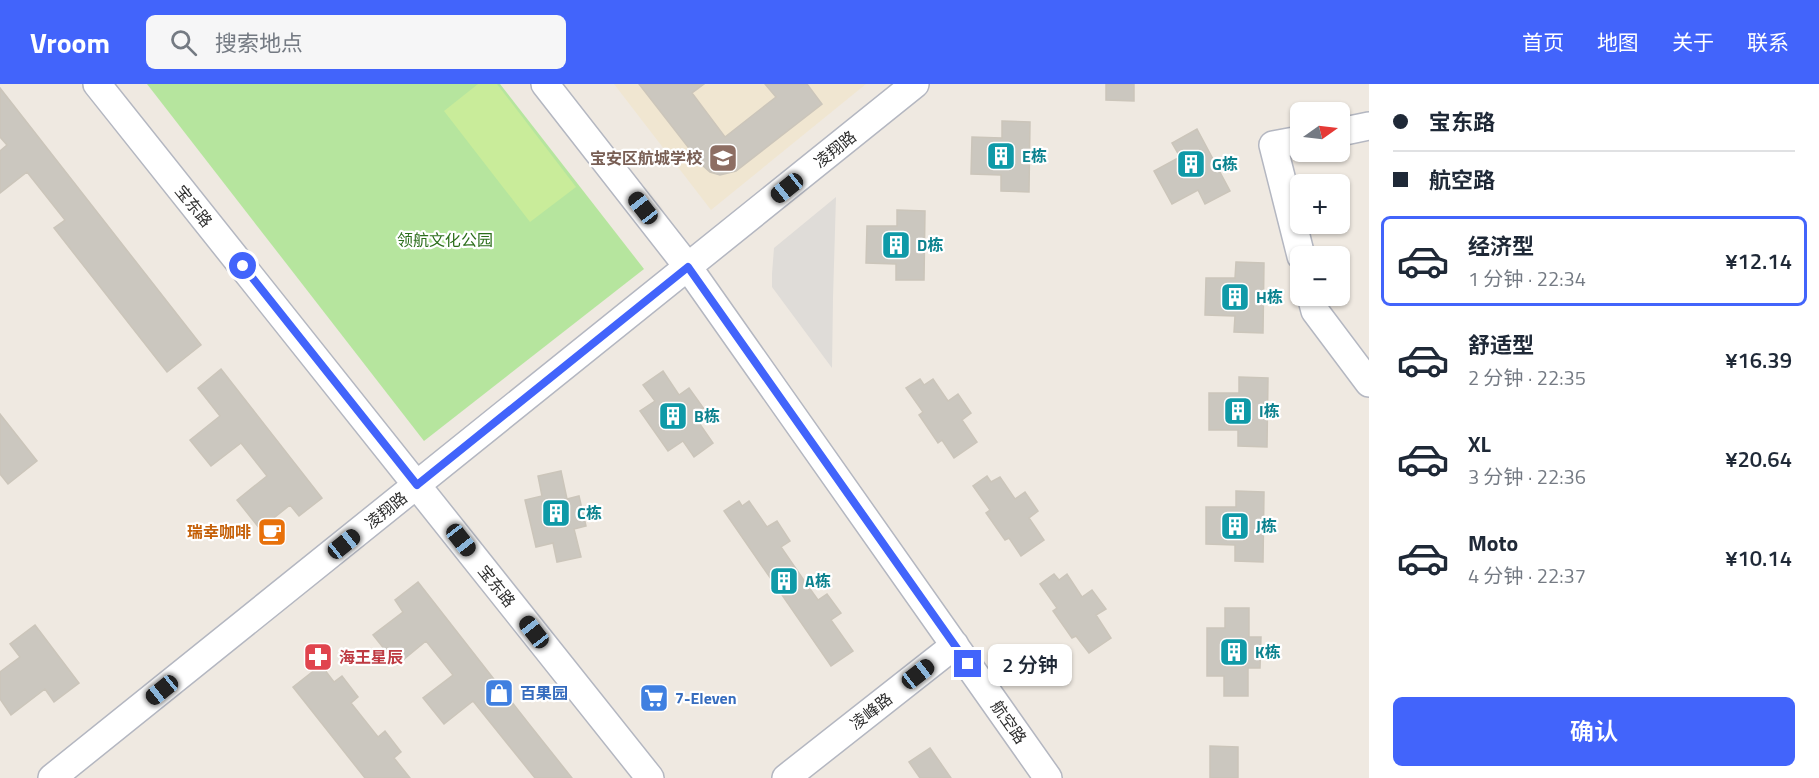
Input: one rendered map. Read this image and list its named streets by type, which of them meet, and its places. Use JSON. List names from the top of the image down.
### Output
{
  "streets": {
    "street": [
      "凌翔路",
      "宝东路",
      "凌峰路",
      "航空路"
    ]
  },
  "crossings": [
    ["凌翔路", "宝东路"],
    ["凌翔路", "航空路"],
    ["凌峰路", "航空路"]
  ],
  "parks": ["领航文化公园"],
  "places": {
    "building": [
      "E栋",
      "G栋",
      "D栋",
      "H栋",
      "I栋",
      "B栋",
      "C栋",
      "J栋",
      "A栋",
      "K栋"
    ],
    "school or university": ["宝安区航城学校"],
    "cafe": ["瑞幸咖啡"],
    "pharmacy": ["海王星辰"],
    "shop": ["百果园"],
    "supermarket": ["7-Eleven"]
  },
  "north": "right",
  "page": {
    "header": "Vroom",
    "search": "搜索地点",
    "nav": [
      "首页",
      "地图",
      "关于",
      "联系"
    ],
    "banner": ["宝东路", "航空路"],
    "map_buttons": ["+", "−"],
    "list": [
      {
        "name": "经济型",
        "note": "1 分钟 · 22:34",
        "value": "¥12.14"
      },
      {
        "name": "舒适型",
        "note": "2 分钟 · 22:35",
        "value": "¥16.39"
      },
      {
        "name": "XL",
        "note": "3 分钟 · 22:36",
        "value": "¥20.64"
      },
      {
        "name": "Moto",
        "note": "4 分钟 · 22:37",
        "value": "¥10.14"
      }
    ],
    "bubble": "2 分钟",
    "buttons": "确认"
  }
}
